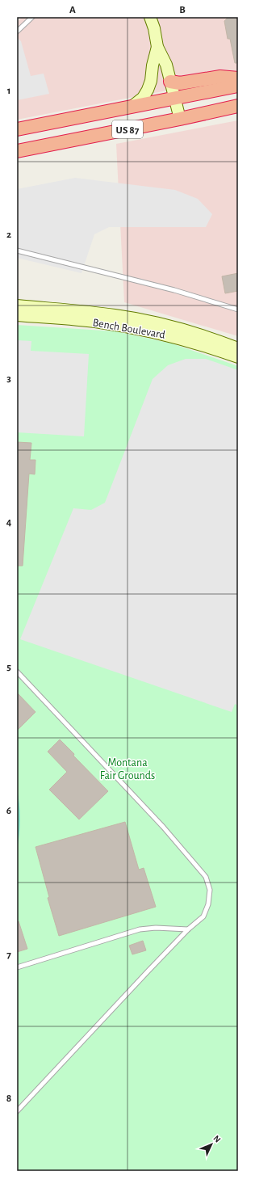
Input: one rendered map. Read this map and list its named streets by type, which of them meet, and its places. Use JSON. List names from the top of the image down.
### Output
{
  "streets": {
    "highway": ["US 87"],
    "main road": ["Bench Boulevard"]
  },
  "parks": ["Montana Fair Grounds"],
  "north": "top right",
  "grid": {
    "columns": ["A", "B"],
    "rows": [
      "1",
      "2",
      "3",
      "4",
      "5",
      "6",
      "7",
      "8"
    ]
  }
}
